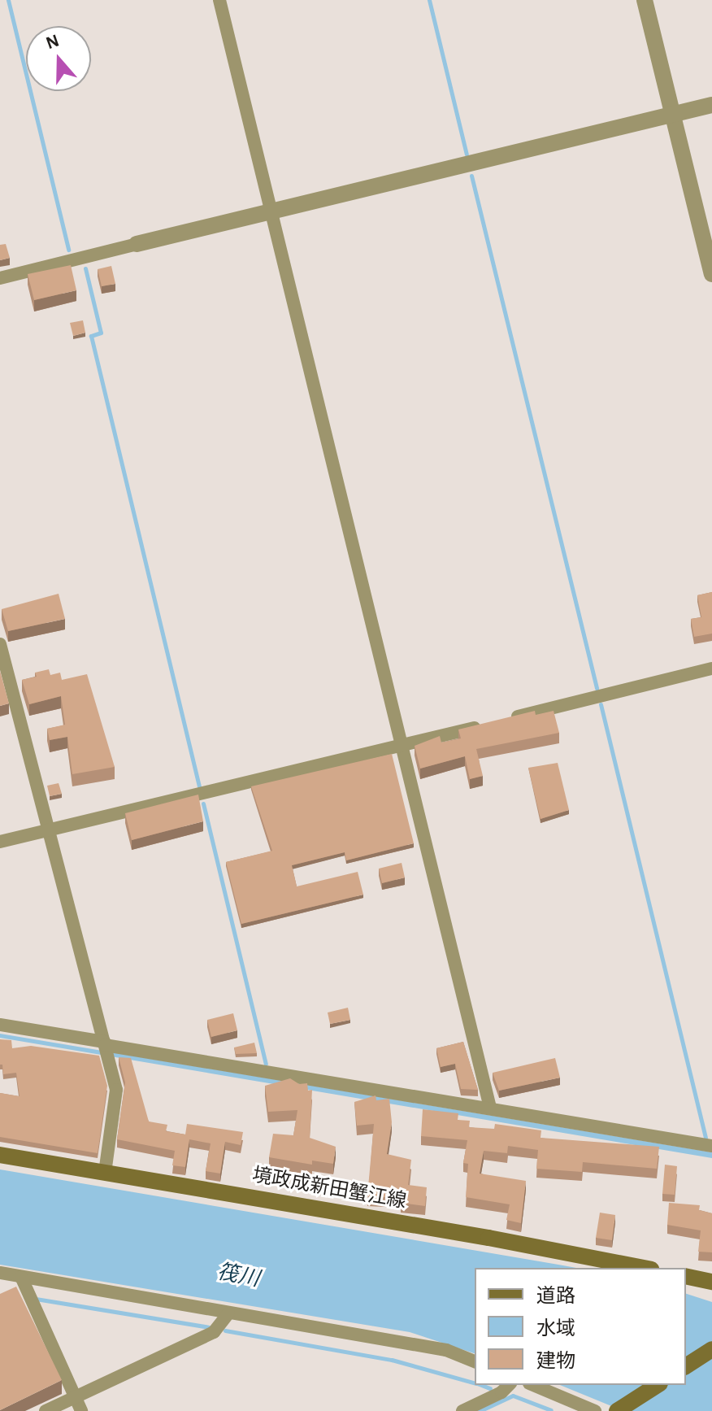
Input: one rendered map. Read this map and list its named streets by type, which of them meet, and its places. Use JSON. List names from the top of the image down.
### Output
{
  "streets": {
    "main road": ["境政成新田蟹江線"]
  },
  "water": ["筏川"],
  "legend": ["道路", "水域", "建物"],
  "north": "top"
}
